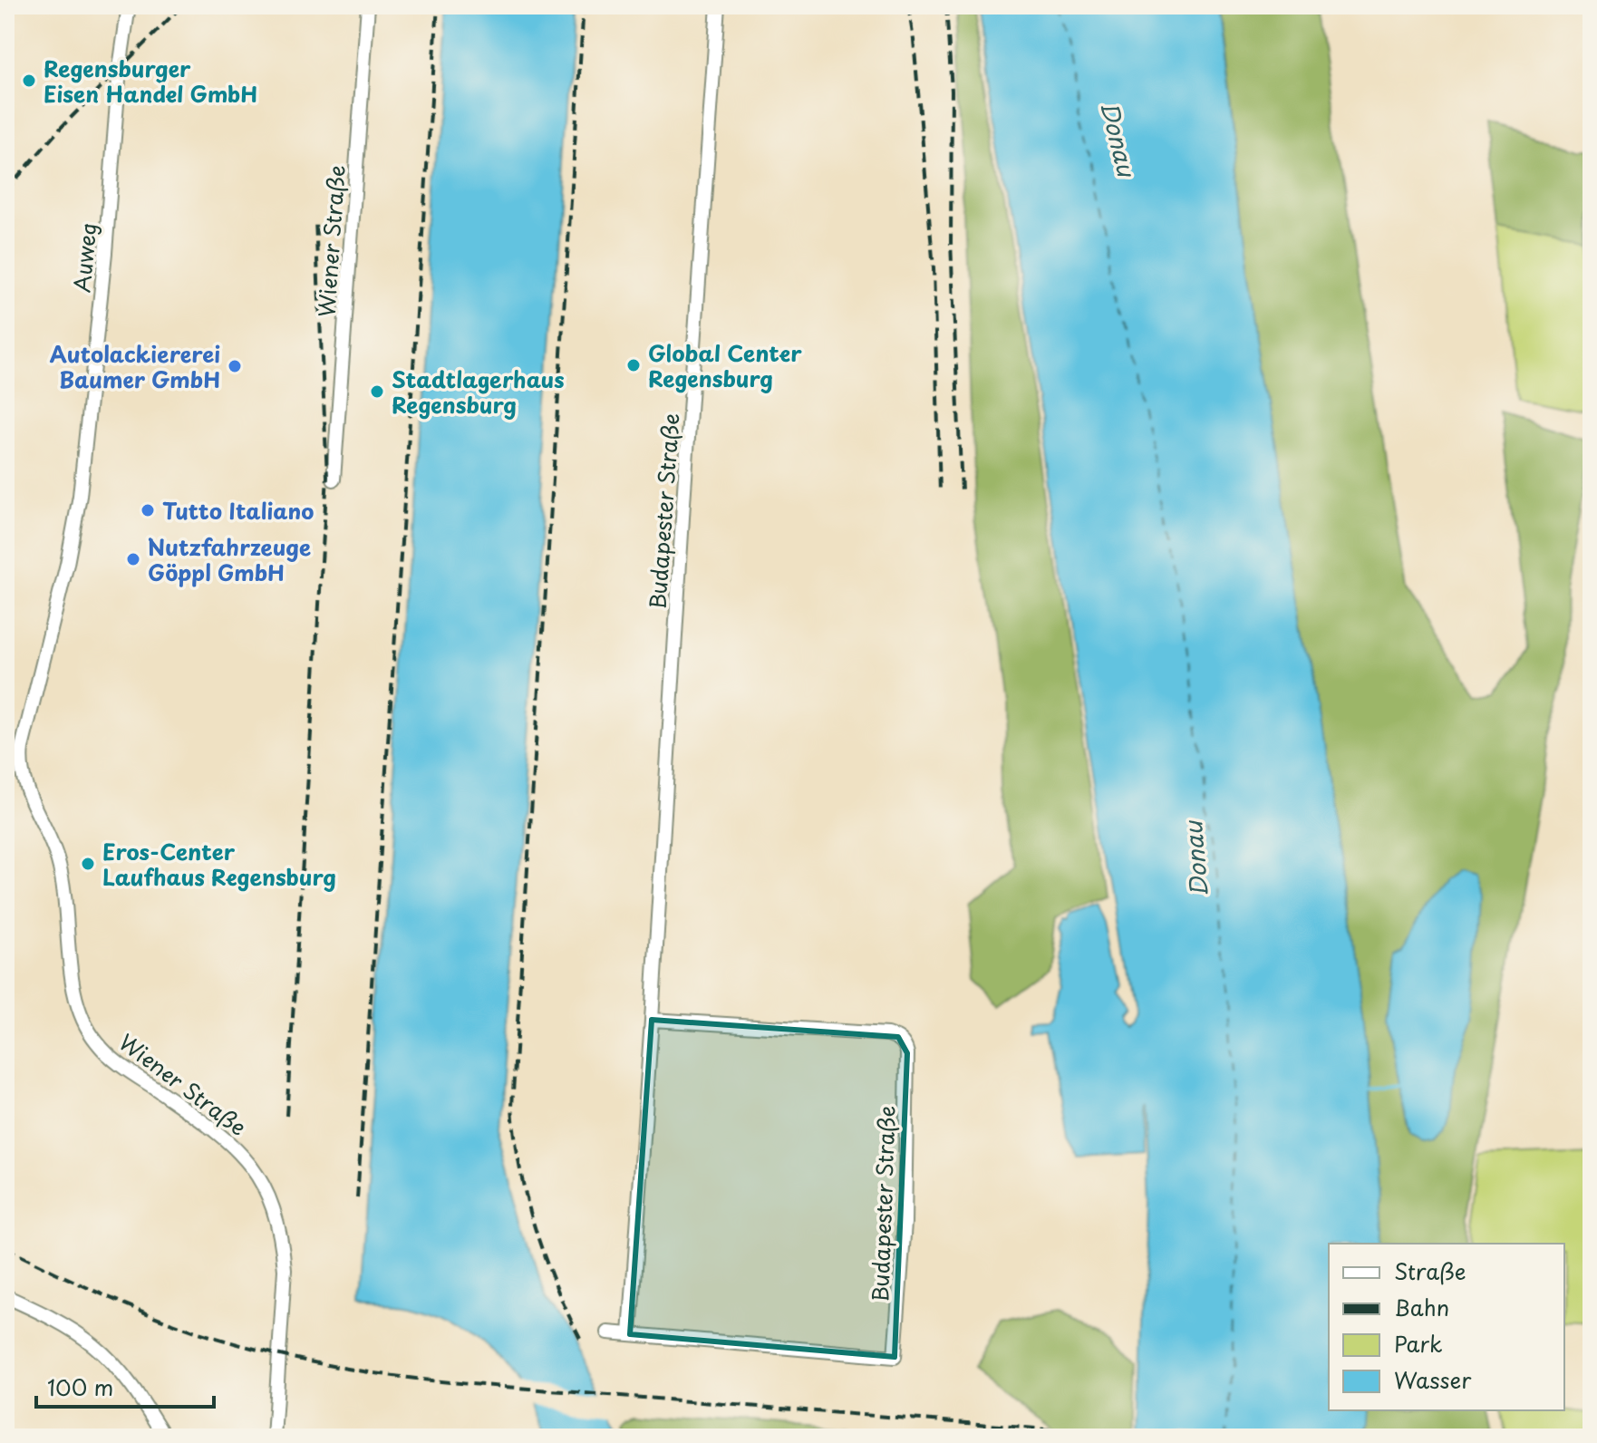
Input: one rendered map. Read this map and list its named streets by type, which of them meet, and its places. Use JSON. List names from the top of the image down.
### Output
{
  "streets": {
    "street": ["Wiener Straße", "Auweg", "Budapester Straße"]
  },
  "crossings": [
    ["Wiener Straße", "Auweg"]
  ],
  "water": ["Donau"],
  "places": [
    "Regensburger Eisen Handel GmbH",
    "Global Center Regensburg",
    "Autolackiererei Baumer GmbH",
    "Stadtlagerhaus Regensburg",
    "Tutto Italiano",
    "Nutzfahrzeuge Göppl GmbH",
    "Eros-Center Laufhaus Regensburg"
  ],
  "legend": [
    "Straße",
    "Bahn",
    "Park",
    "Wasser"
  ],
  "scale_bar": "100 m"
}
